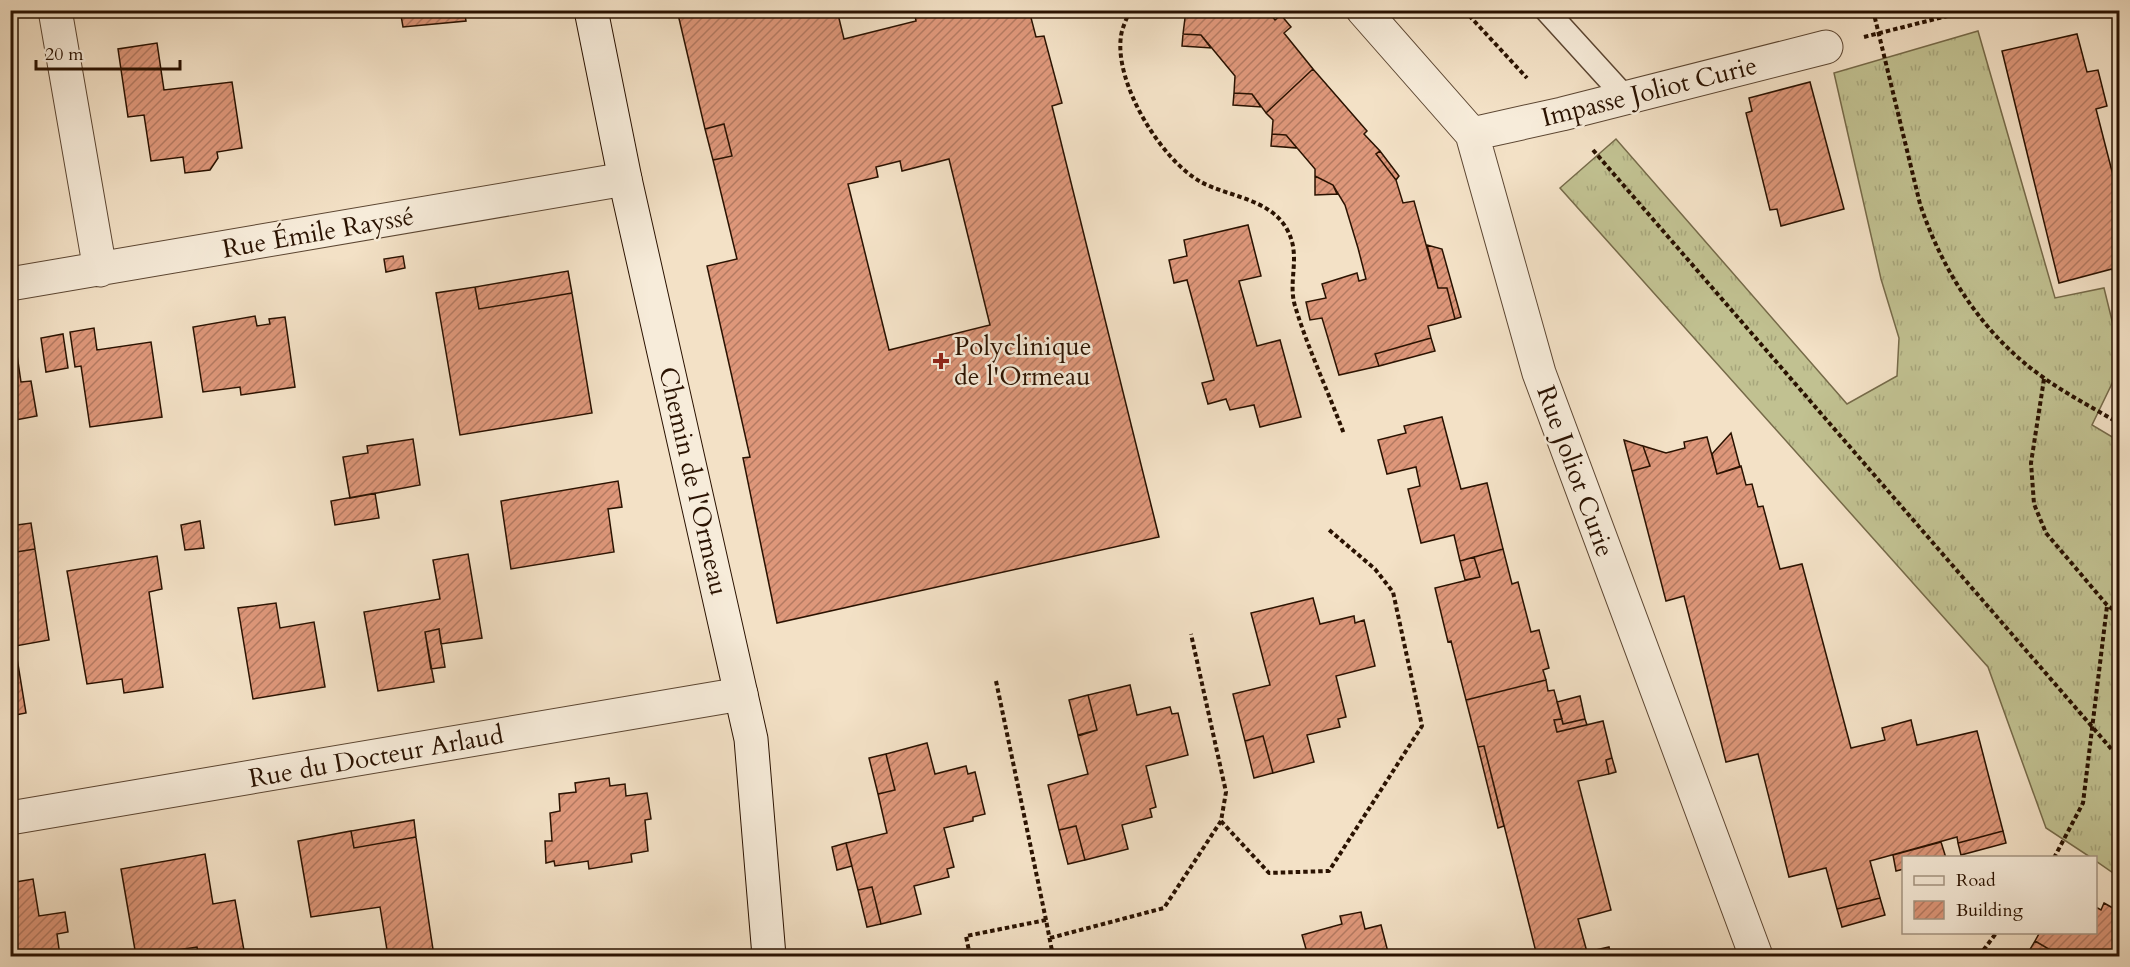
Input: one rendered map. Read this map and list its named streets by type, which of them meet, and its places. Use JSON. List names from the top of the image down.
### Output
{
  "streets": {
    "street": [
      "Impasse Joliot Curie",
      "Rue Émile Rayssé",
      "Rue Joliot Curie",
      "Chemin de l'Ormeau",
      "Rue du Docteur Arlaud"
    ]
  },
  "crossings": [
    ["Impasse Joliot Curie", "Rue Joliot Curie"],
    ["Rue Émile Rayssé", "Chemin de l'Ormeau"],
    ["Chemin de l'Ormeau", "Rue du Docteur Arlaud"]
  ],
  "places": {
    "health": ["Polyclinique de l'Ormeau"]
  },
  "legend": ["Road", "Building"],
  "scale_bar": "20 m"
}
